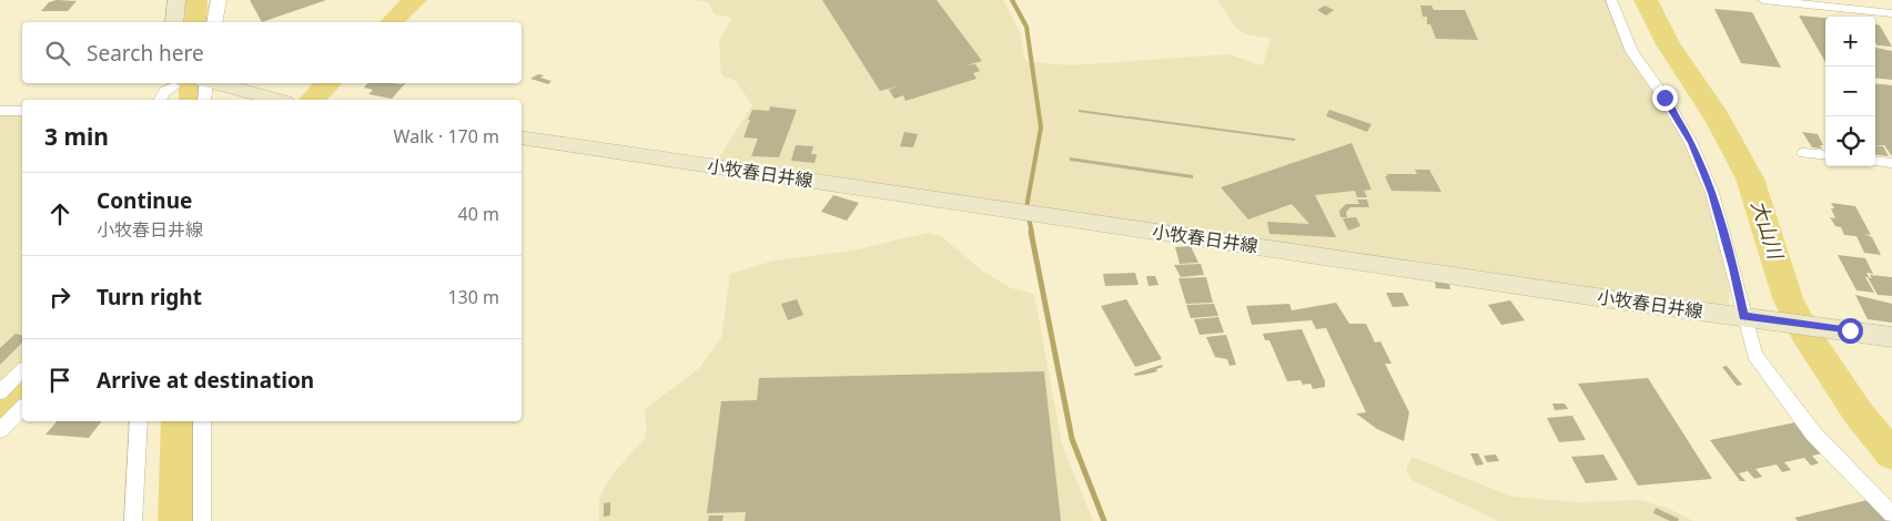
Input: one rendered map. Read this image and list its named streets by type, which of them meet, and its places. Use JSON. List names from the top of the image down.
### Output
{
  "streets": {
    "main road": ["小牧春日井線"]
  },
  "water": ["大山川"],
  "page": {
    "map_buttons": ["+", "−"],
    "search": "Search here",
    "heading": ["3 min", "Walk · 170 m"],
    "list": [
      ["Continue", "小牧春日井線", "40 m"],
      ["Turn right", "130 m"],
      "Arrive at destination"
    ]
  }
}
